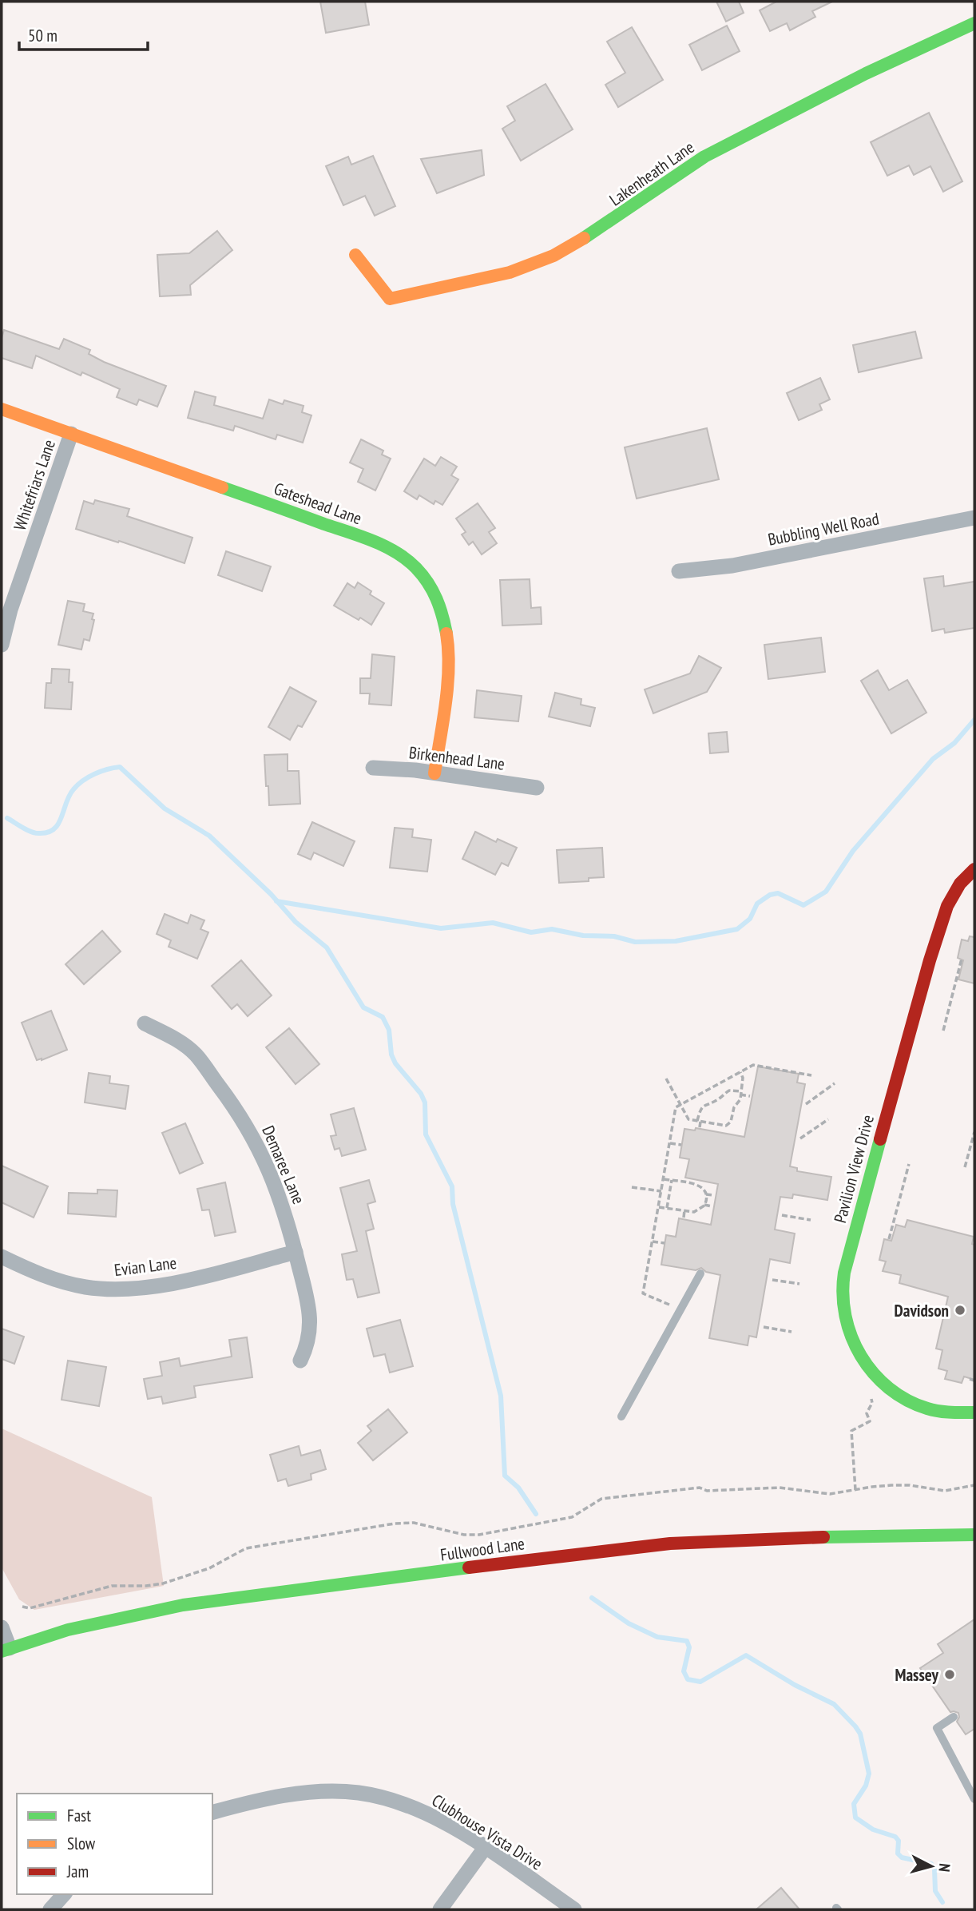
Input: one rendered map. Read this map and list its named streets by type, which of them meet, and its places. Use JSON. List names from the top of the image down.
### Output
{
  "streets": {
    "street": [
      "Lakenheath Lane",
      "Whitefriars Lane",
      "Gateshead Lane",
      "Bubbling Well Road",
      "Birkenhead Lane",
      "Demaree Lane",
      "Pavilion View Drive",
      "Evian Lane",
      "Fullwood Lane",
      "Clubhouse Vista Drive"
    ]
  },
  "crossings": [
    ["Whitefriars Lane", "Gateshead Lane"],
    ["Gateshead Lane", "Birkenhead Lane"],
    ["Demaree Lane", "Evian Lane"]
  ],
  "places": ["Davidson", "Massey"],
  "legend": ["Fast", "Slow", "Jam"],
  "scale_bar": "50 m",
  "north": "right"
}
